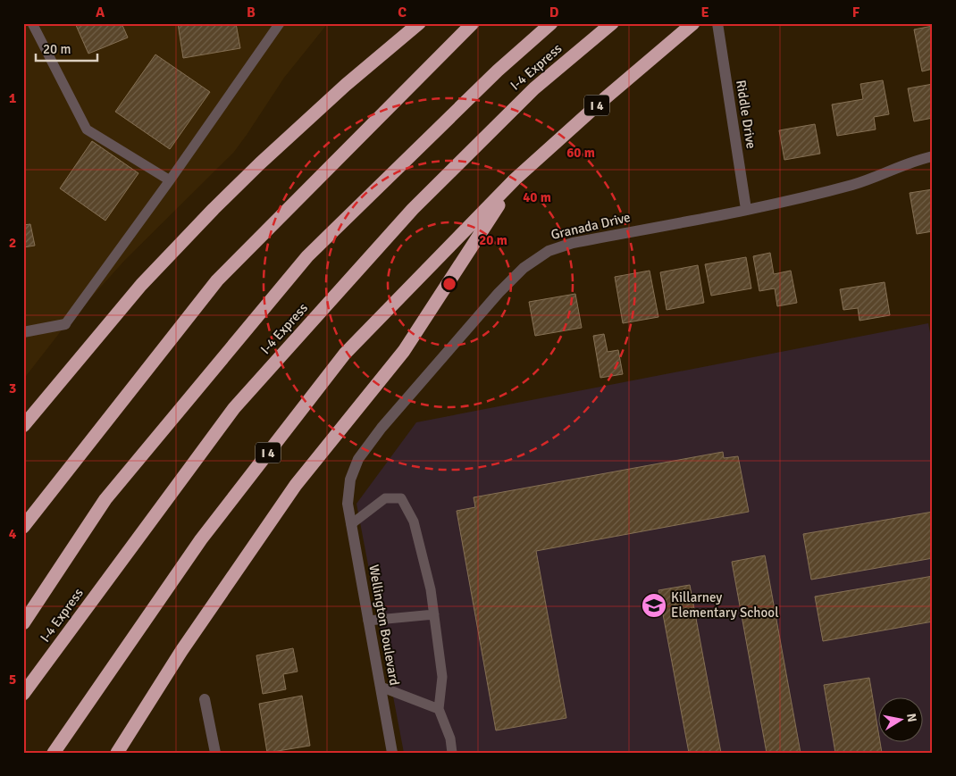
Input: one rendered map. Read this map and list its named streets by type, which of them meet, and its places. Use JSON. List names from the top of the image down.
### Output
{
  "streets": {
    "highway": ["I-4 Express", "I 4"],
    "street": ["Riddle Drive", "Granada Drive", "Wellington Boulevard"]
  },
  "crossings": [
    ["Riddle Drive", "Granada Drive"],
    ["Granada Drive", "Wellington Boulevard"]
  ],
  "places": {
    "school or university": ["Killarney Elementary School"]
  },
  "scale_bar": "20 m",
  "north": "right",
  "grid": {
    "columns": [
      "A",
      "B",
      "C",
      "D",
      "E",
      "F"
    ],
    "rows": [
      "1",
      "2",
      "3",
      "4",
      "5"
    ]
  },
  "rings": ["60 m", "40 m", "20 m"]
}
